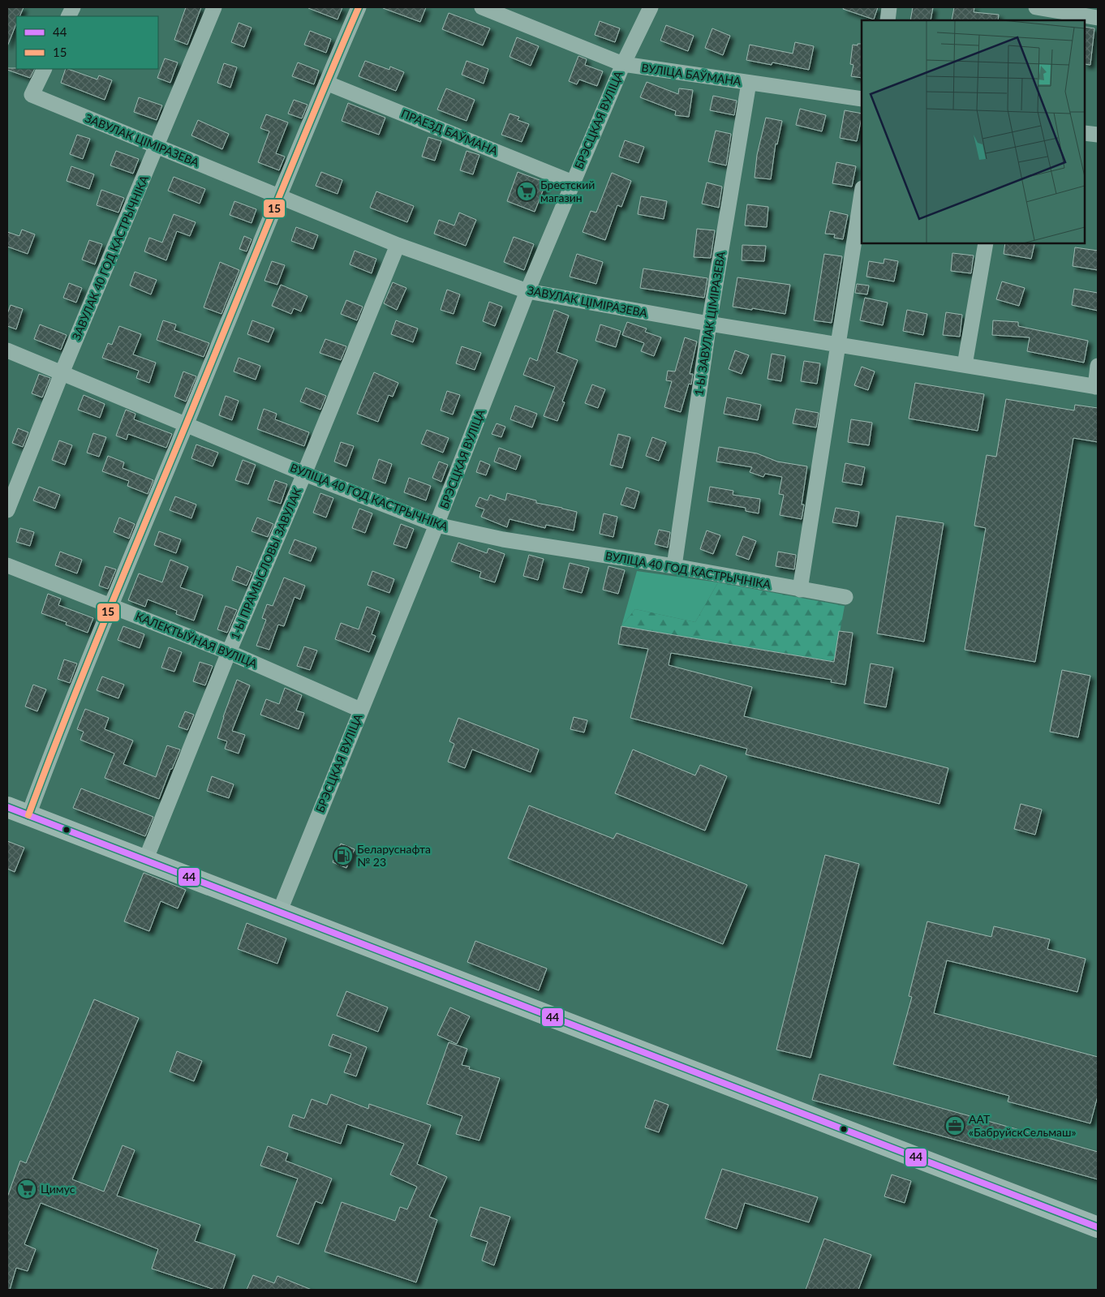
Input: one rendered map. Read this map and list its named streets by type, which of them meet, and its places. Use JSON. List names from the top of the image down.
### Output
{
  "streets": {
    "street": [
      "ВУЛІЦА БАЎМАНА",
      "БРЭСЦКАЯ ВУЛІЦА",
      "ПРАЕЗД БАЎМАНА",
      "ЗАВУЛАК ЦІМІРАЗЕВА",
      "ЗАВУЛАК 40 ГОД КАСТРЫЧНІКА",
      "1-Ы ЗАВУЛАК ЦІМІРАЗЕВА",
      "ВУЛІЦА 40 ГОД КАСТРЫЧНІКА",
      "1-Ы ПРАМЫСЛОВЫ ЗАВУЛАК",
      "КАЛЕКТЫЎНАЯ ВУЛІЦА"
    ]
  },
  "crossings": [
    ["ВУЛІЦА БАЎМАНА", "БРЭСЦКАЯ ВУЛІЦА"],
    ["ВУЛІЦА БАЎМАНА", "1-Ы ЗАВУЛАК ЦІМІРАЗЕВА"],
    ["БРЭСЦКАЯ ВУЛІЦА", "ПРАЕЗД БАЎМАНА"],
    ["БРЭСЦКАЯ ВУЛІЦА", "ЗАВУЛАК ЦІМІРАЗЕВА"],
    ["БРЭСЦКАЯ ВУЛІЦА", "ВУЛІЦА 40 ГОД КАСТРЫЧНІКА"],
    ["БРЭСЦКАЯ ВУЛІЦА", "КАЛЕКТЫЎНАЯ ВУЛІЦА"],
    ["ЗАВУЛАК ЦІМІРАЗЕВА", "ЗАВУЛАК 40 ГОД КАСТРЫЧНІКА"],
    ["ЗАВУЛАК ЦІМІРАЗЕВА", "1-Ы ЗАВУЛАК ЦІМІРАЗЕВА"],
    ["ЗАВУЛАК ЦІМІРАЗЕВА", "1-Ы ПРАМЫСЛОВЫ ЗАВУЛАК"],
    ["ЗАВУЛАК 40 ГОД КАСТРЫЧНІКА", "ВУЛІЦА 40 ГОД КАСТРЫЧНІКА"],
    ["1-Ы ЗАВУЛАК ЦІМІРАЗЕВА", "ВУЛІЦА 40 ГОД КАСТРЫЧНІКА"],
    ["ВУЛІЦА 40 ГОД КАСТРЫЧНІКА", "1-Ы ПРАМЫСЛОВЫ ЗАВУЛАК"],
    ["1-Ы ПРАМЫСЛОВЫ ЗАВУЛАК", "КАЛЕКТЫЎНАЯ ВУЛІЦА"]
  ],
  "places": {
    "supermarket": ["Брестский магазин", "Цимус"],
    "fuel station": ["Беларуснафта № 23"],
    "office": ["ААТ «БабруйскСельмаш»"]
  },
  "lines": ["transit line 15", "transit line 44"],
  "legend": ["44", "15"]
}
